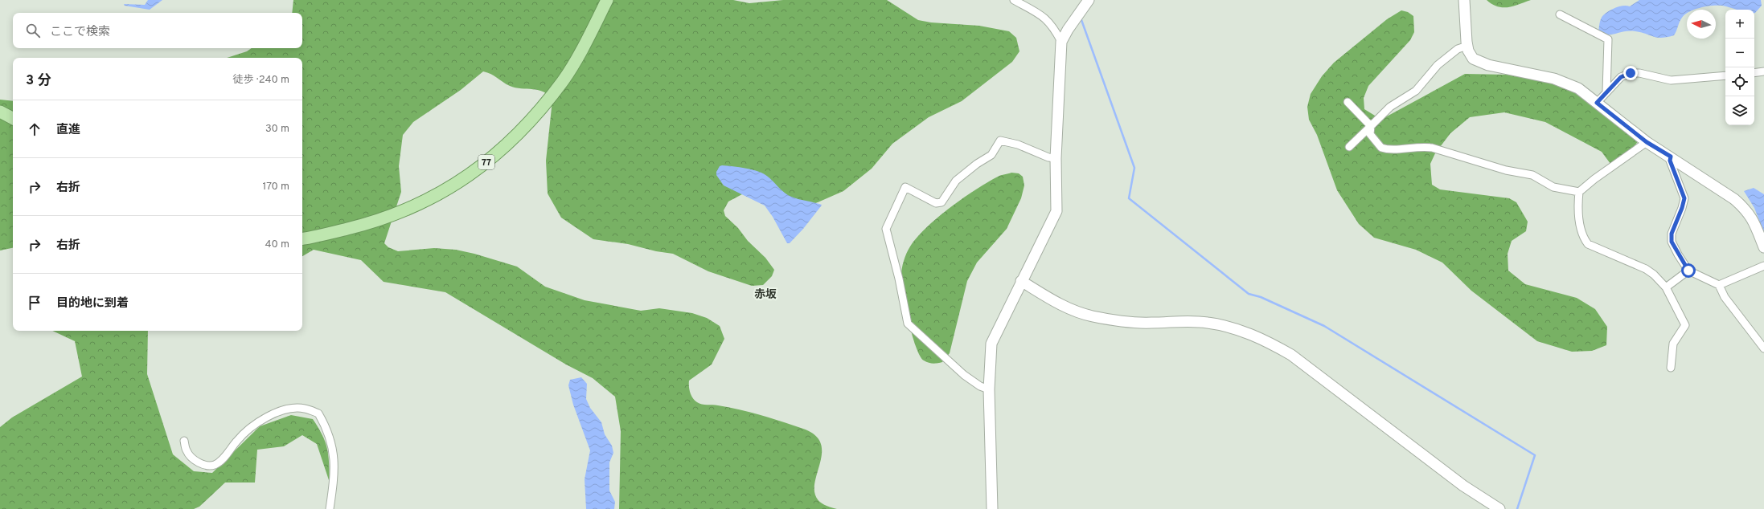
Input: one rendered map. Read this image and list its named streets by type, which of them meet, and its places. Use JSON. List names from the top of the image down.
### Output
{
  "streets": {
    "main road": ["77"]
  },
  "districts": ["赤坂"],
  "north": "left",
  "page": {
    "map_buttons": ["+", "−"],
    "search": "ここで検索",
    "heading": ["3 分", "徒歩 · 240 m"],
    "list": [
      ["直進", "30 m"],
      ["右折", "170 m"],
      ["右折", "40 m"],
      "目的地に到着"
    ]
  }
}
